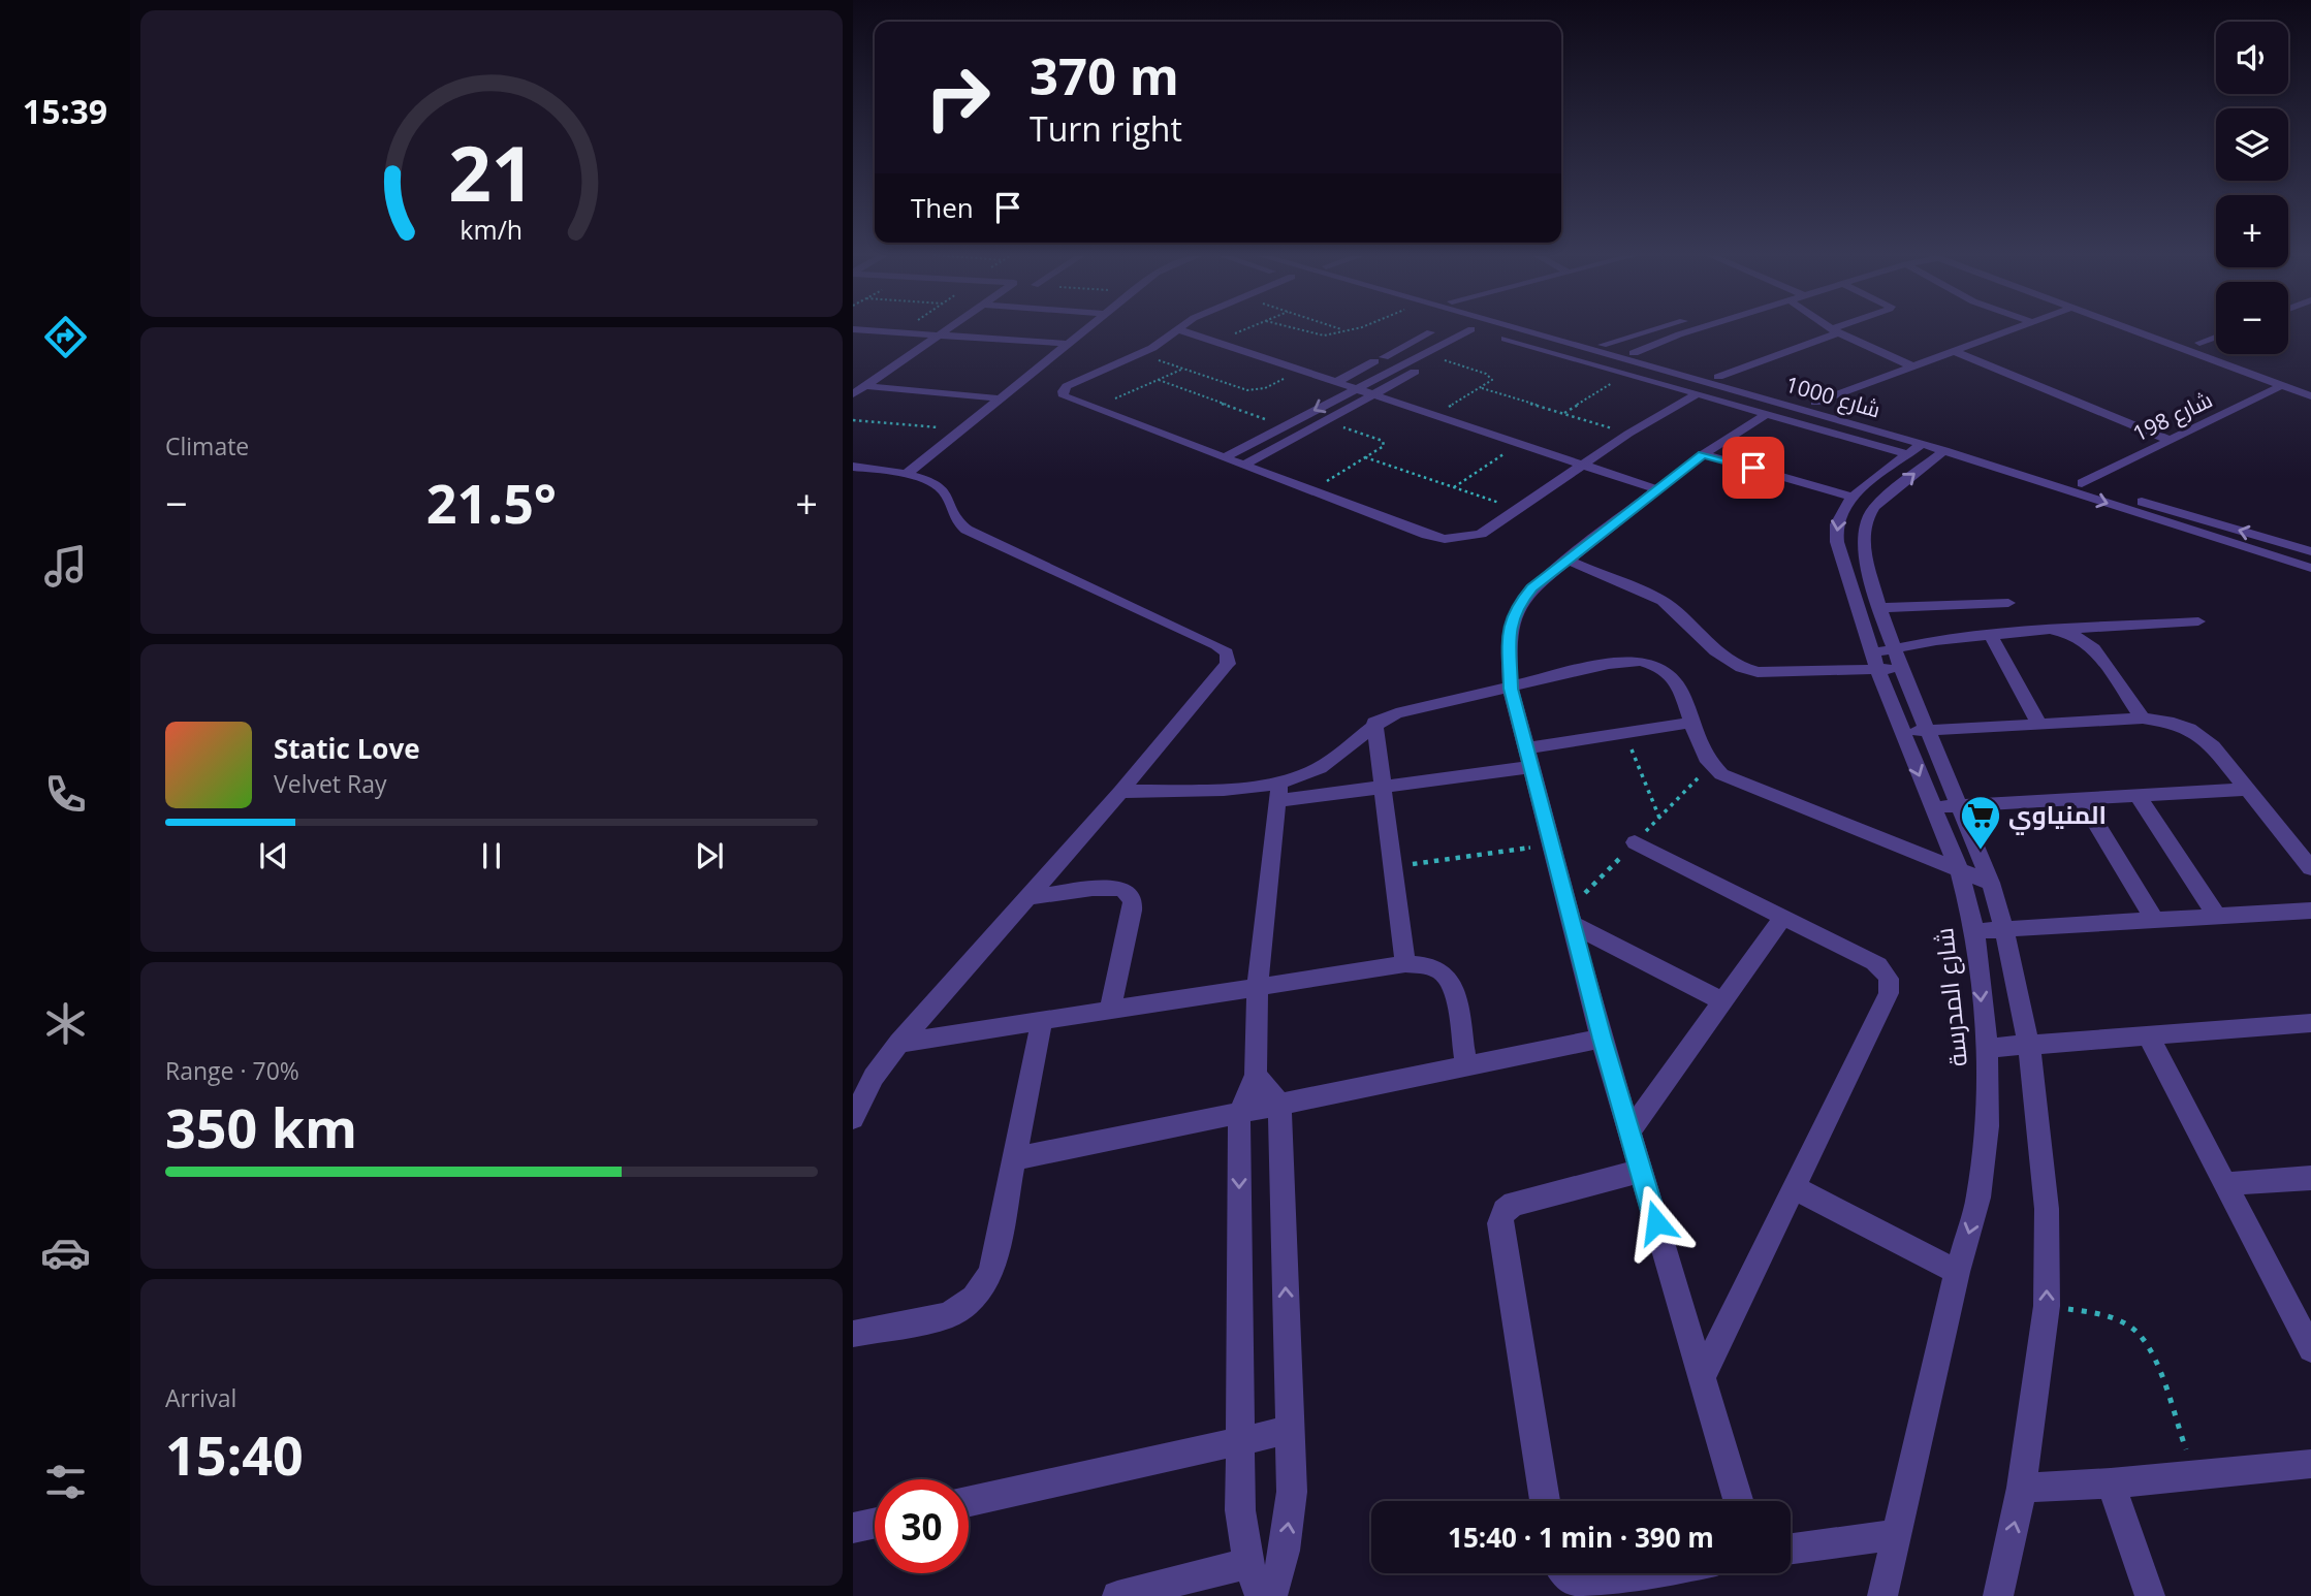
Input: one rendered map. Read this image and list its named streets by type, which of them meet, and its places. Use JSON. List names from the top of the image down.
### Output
{
  "streets": {
    "street": ["شارع 1000", "شارع 198", "شارع المدرسة"]
  },
  "crossings": [
    ["شارع 1000", "شارع 198"],
    ["شارع 1000", "شارع المدرسة"]
  ],
  "places": {
    "supermarket": ["المنياوي"]
  },
  "page": {
    "tabs": "15:39",
    "map_buttons": ["+", "−"],
    "turn": ["370 m", "Turn right"],
    "then": "Then",
    "tile": [
      "Climate",
      ["Range · 70%", "350 km"],
      ["Arrival", "15:40"]
    ],
    "heat": ["−", "21.5°", "+"],
    "song": ["Static Love", "Velvet Ray"],
    "limit": "30",
    "trip": "15:40 · 1 min · 390 m",
    "gauge": ["21", "km/h"]
  }
}
